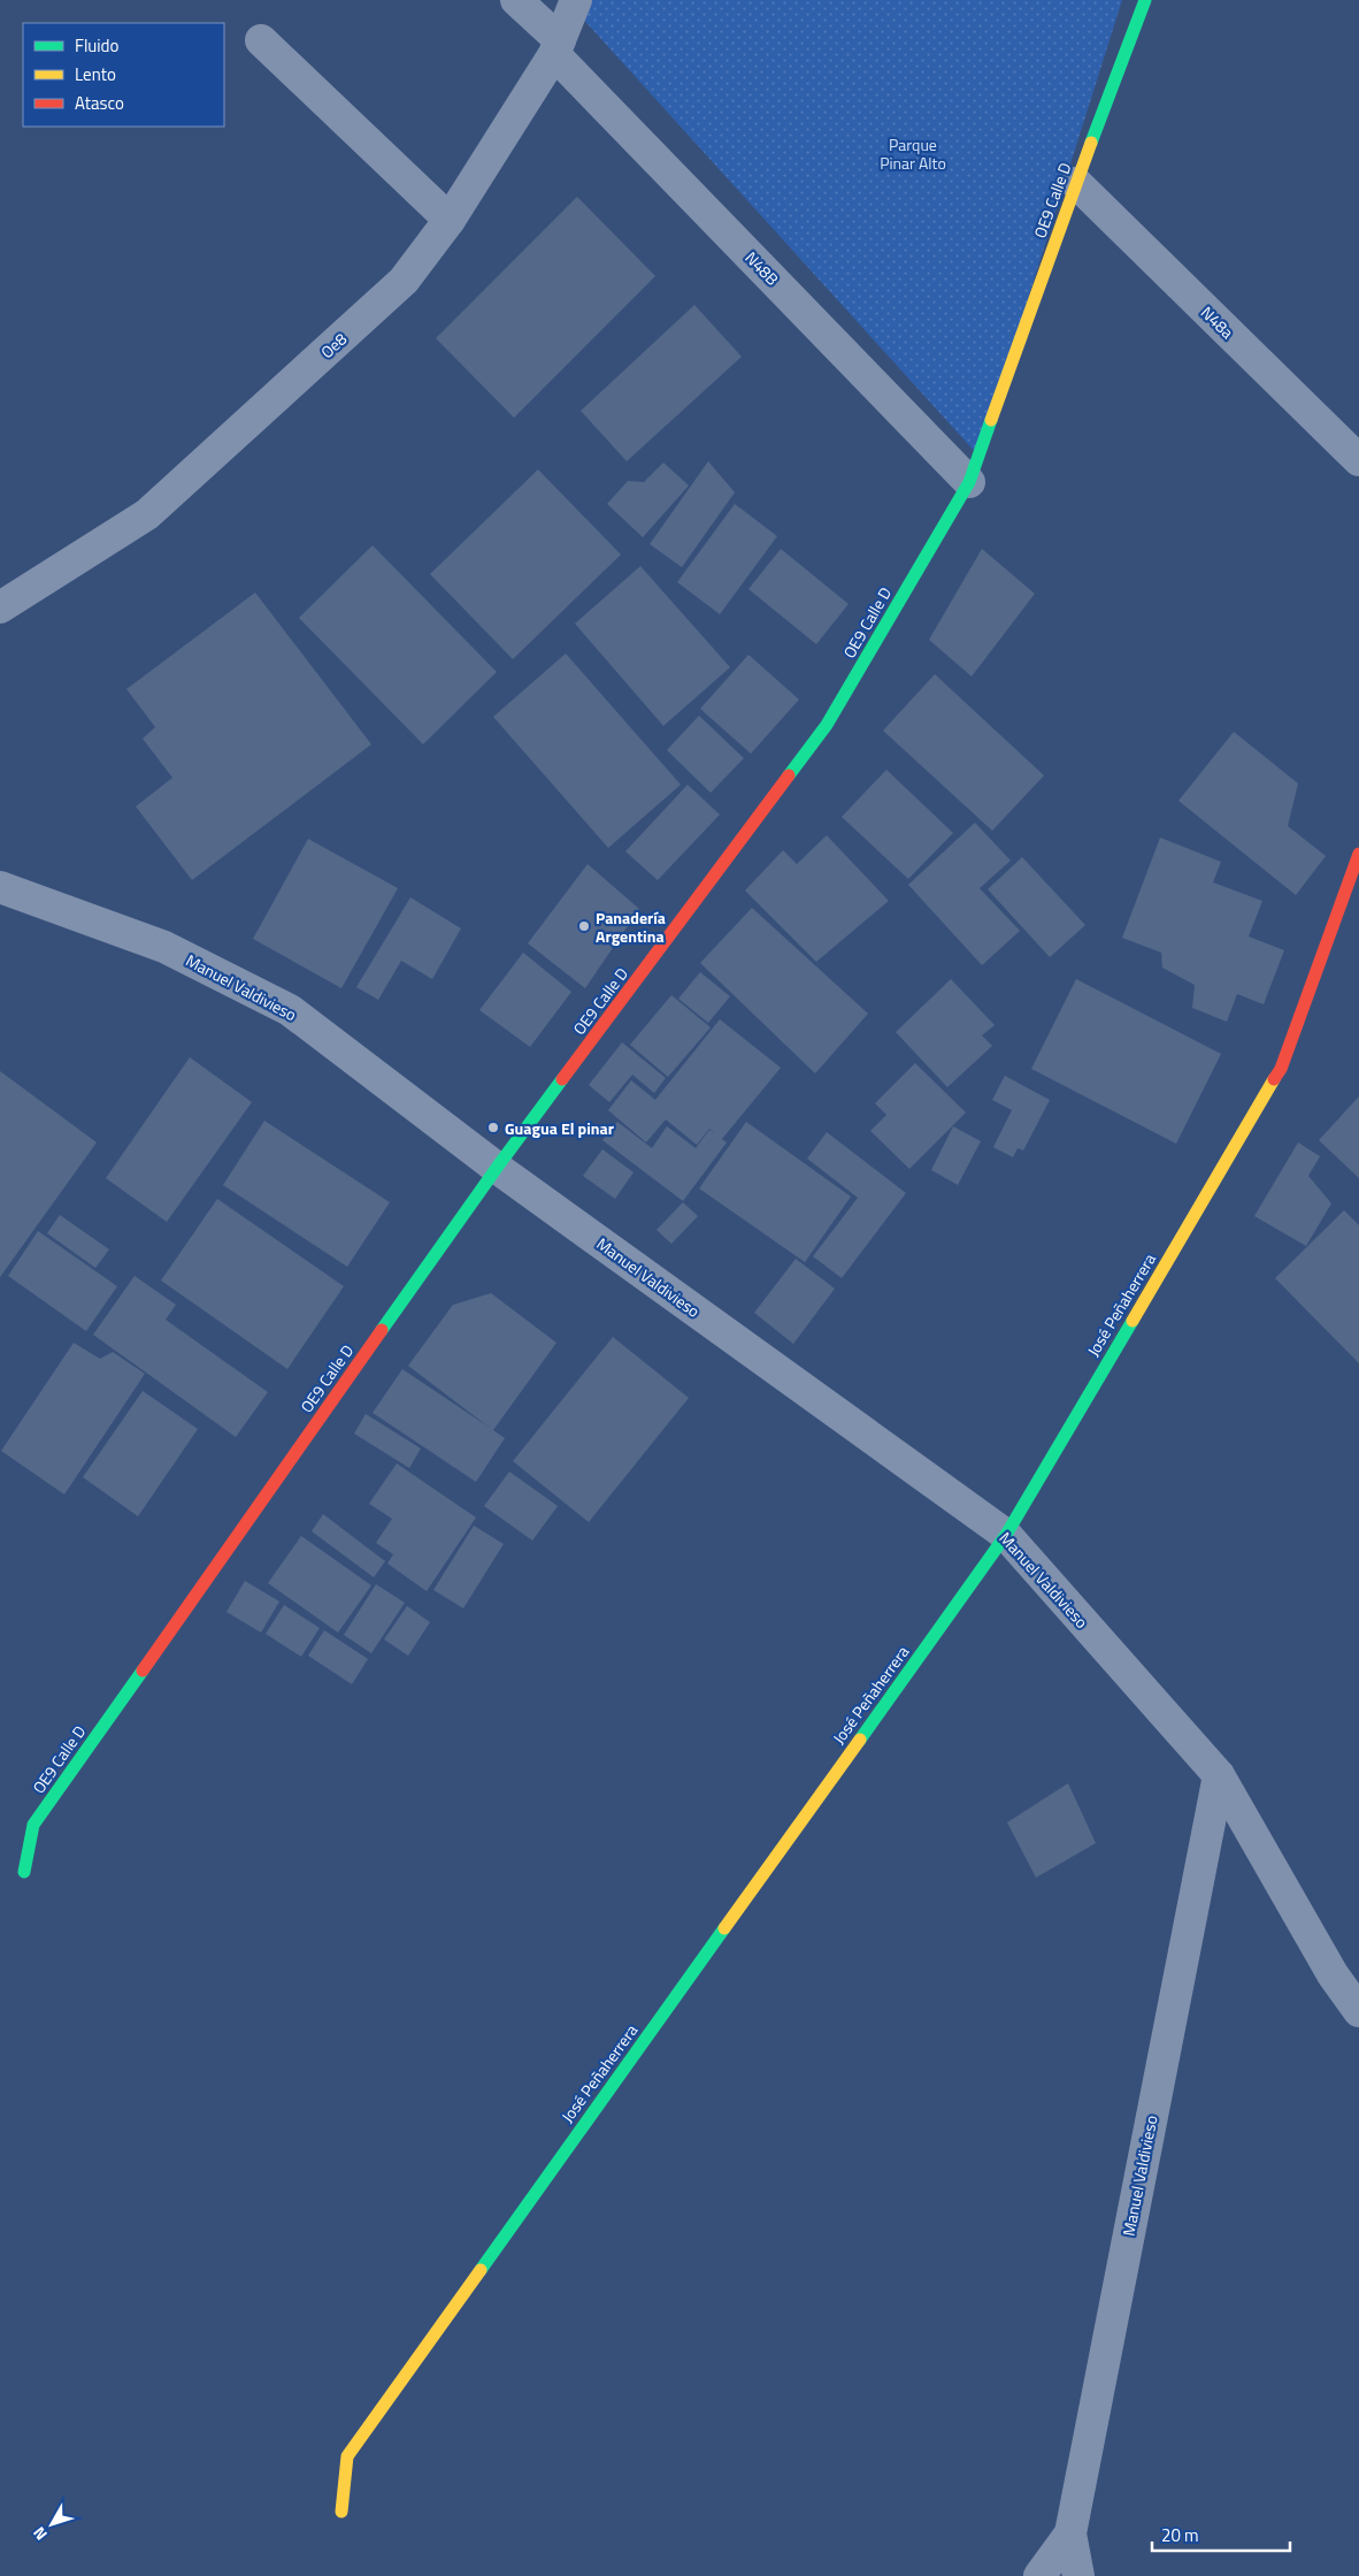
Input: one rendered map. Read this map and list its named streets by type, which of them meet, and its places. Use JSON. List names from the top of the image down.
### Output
{
  "streets": {
    "street": [
      "OE9 Calle D",
      "N48B",
      "N48a",
      "Oe8",
      "Manuel Valdivieso",
      "José Peñaherrera"
    ]
  },
  "crossings": [
    ["OE9 Calle D", "N48B"],
    ["OE9 Calle D", "N48a"],
    ["OE9 Calle D", "Manuel Valdivieso"],
    ["N48B", "Oe8"],
    ["Manuel Valdivieso", "José Peñaherrera"]
  ],
  "parks": ["Parque Pinar Alto"],
  "places": ["Panadería Argentina", "Guagua El pinar"],
  "legend": ["Fluido", "Lento", "Atasco"],
  "scale_bar": "20 m",
  "north": "bottom left"
}
